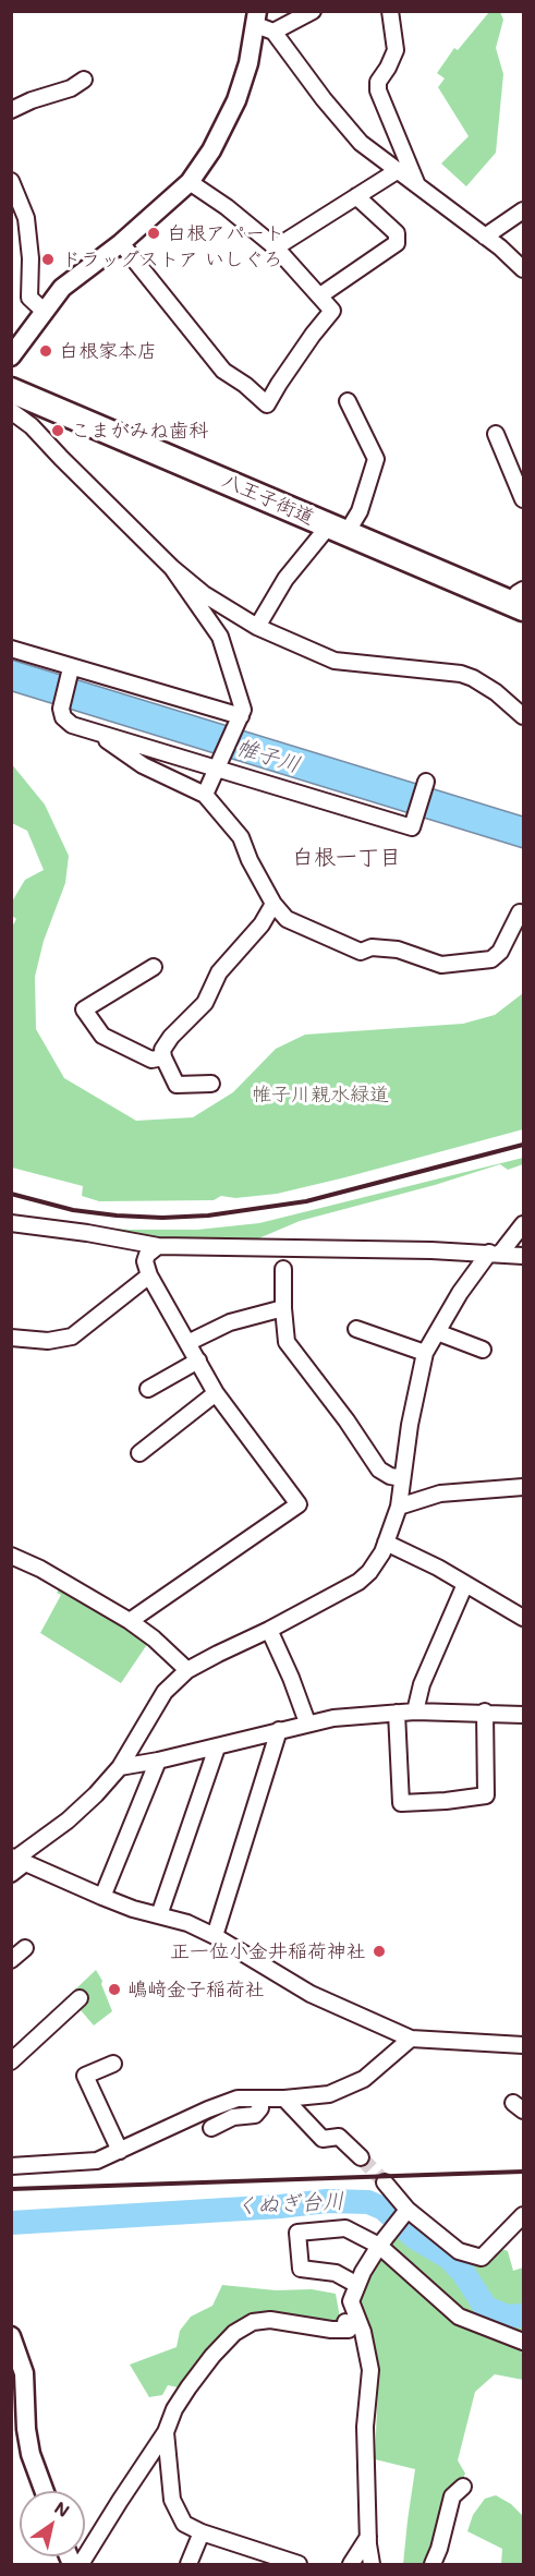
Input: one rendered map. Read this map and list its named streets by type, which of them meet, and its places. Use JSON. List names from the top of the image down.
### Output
{
  "streets": {
    "highway": ["八王子街道"]
  },
  "districts": ["白根一丁目"],
  "water": ["帷子川", "くぬぎ台川"],
  "parks": ["帷子川親水緑道"],
  "places": [
    "白根アパート",
    "ドラッグストア いしぐろ",
    "白根家本店",
    "こまがみね歯科",
    "正一位小金井稲荷神社",
    "嶋﨑金子稲荷社"
  ],
  "north": "top right"
}
